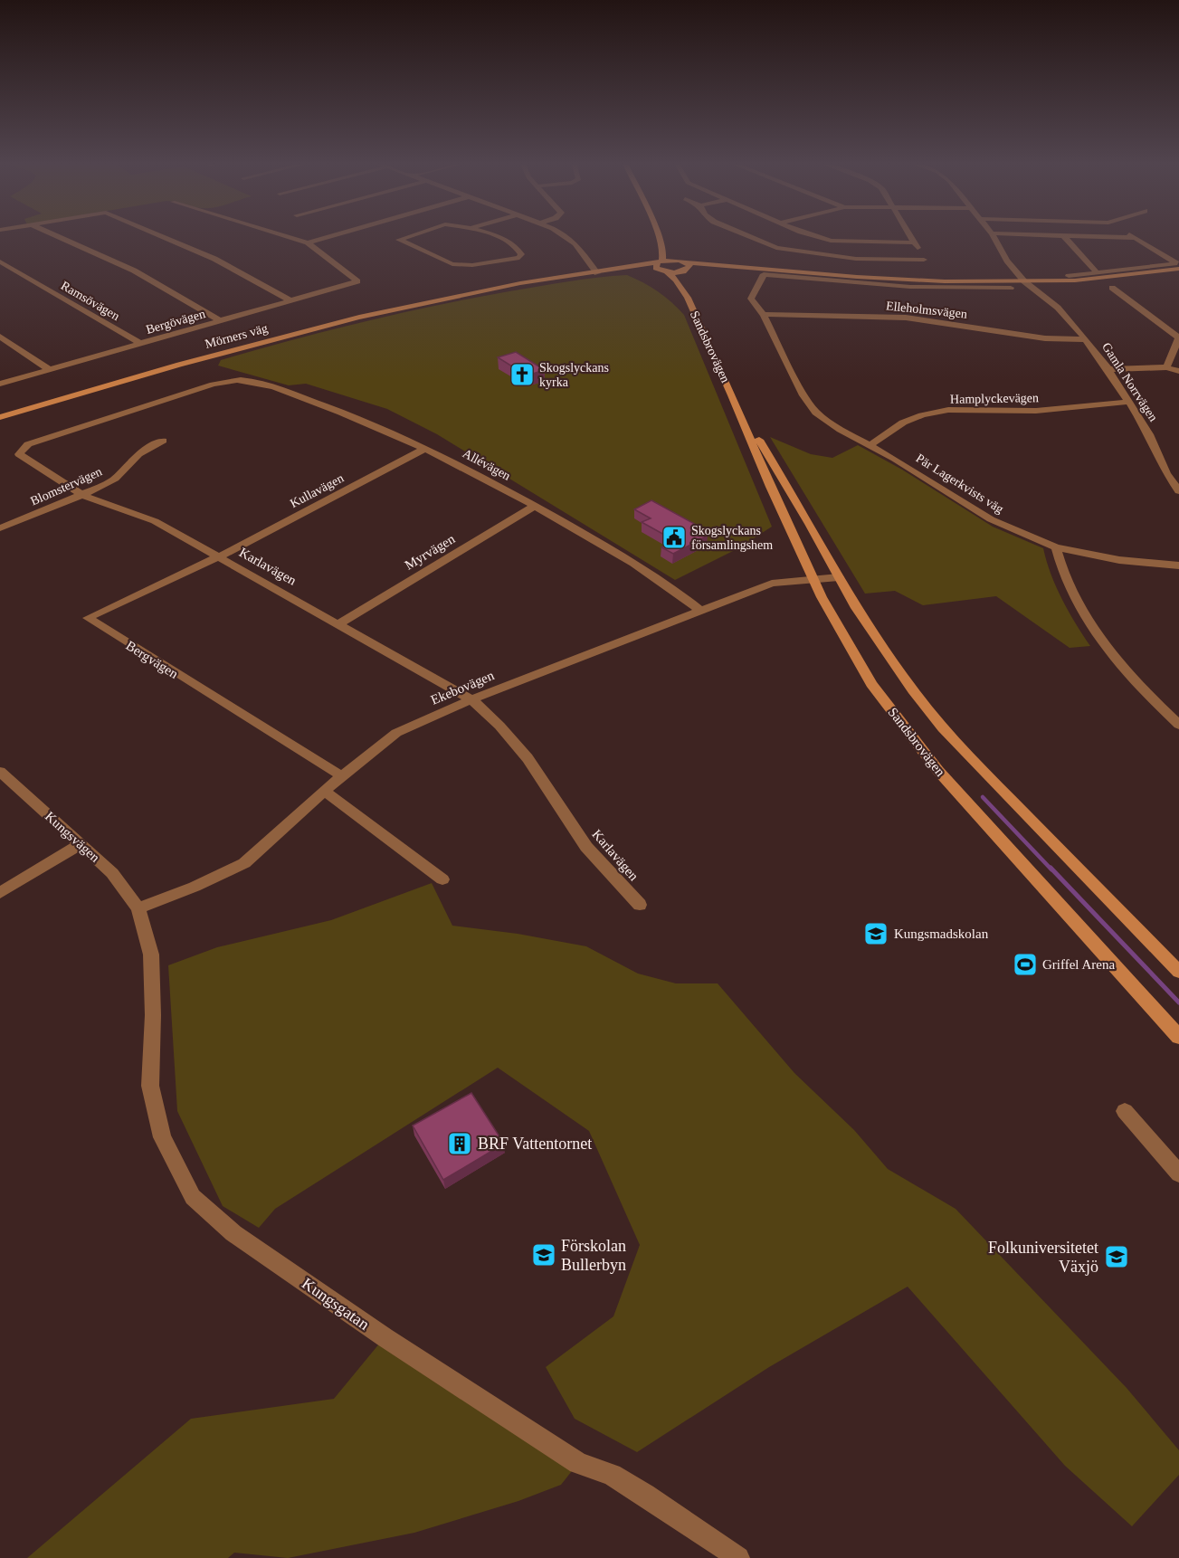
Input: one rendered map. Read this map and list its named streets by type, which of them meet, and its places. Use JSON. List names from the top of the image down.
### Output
{
  "streets": {
    "main road": ["Mörners väg", "Sandsbrovägen"],
    "street": [
      "Ramsövägen",
      "Elleholmsvägen",
      "Bergövägen",
      "Gamla Norrvägen",
      "Hamplyckevägen",
      "Allévägen",
      "Pär Lagerkvists väg",
      "Blomstervägen",
      "Kullavägen",
      "Myrvägen",
      "Karlavägen",
      "Bergvägen",
      "Ekebovägen",
      "Kungsvägen",
      "Kungsgatan"
    ]
  },
  "crossings": [
    ["Ramsövägen", "Bergövägen"],
    ["Elleholmsvägen", "Gamla Norrvägen"],
    ["Elleholmsvägen", "Pär Lagerkvists väg"],
    ["Mörners väg", "Sandsbrovägen"],
    ["Sandsbrovägen", "Ekebovägen"],
    ["Gamla Norrvägen", "Hamplyckevägen"],
    ["Hamplyckevägen", "Pär Lagerkvists väg"],
    ["Allévägen", "Kullavägen"],
    ["Allévägen", "Myrvägen"],
    ["Allévägen", "Karlavägen"],
    ["Allévägen", "Ekebovägen"],
    ["Blomstervägen", "Karlavägen"],
    ["Kullavägen", "Karlavägen"],
    ["Kullavägen", "Bergvägen"],
    ["Myrvägen", "Karlavägen"],
    ["Karlavägen", "Bergvägen"],
    ["Karlavägen", "Ekebovägen"],
    ["Bergvägen", "Ekebovägen"],
    ["Ekebovägen", "Kungsvägen"],
    ["Ekebovägen", "Kungsgatan"],
    ["Kungsvägen", "Kungsgatan"]
  ],
  "places": {
    "church": ["Skogslyckans kyrka"],
    "public building": ["Skogslyckans församlingshem"],
    "school or university": ["Kungsmadskolan", "Förskolan Bullerbyn", "Folkuniversitetet Växjö"],
    "sports": ["Griffel Arena"],
    "building": ["BRF Vattentornet"]
  }
}
